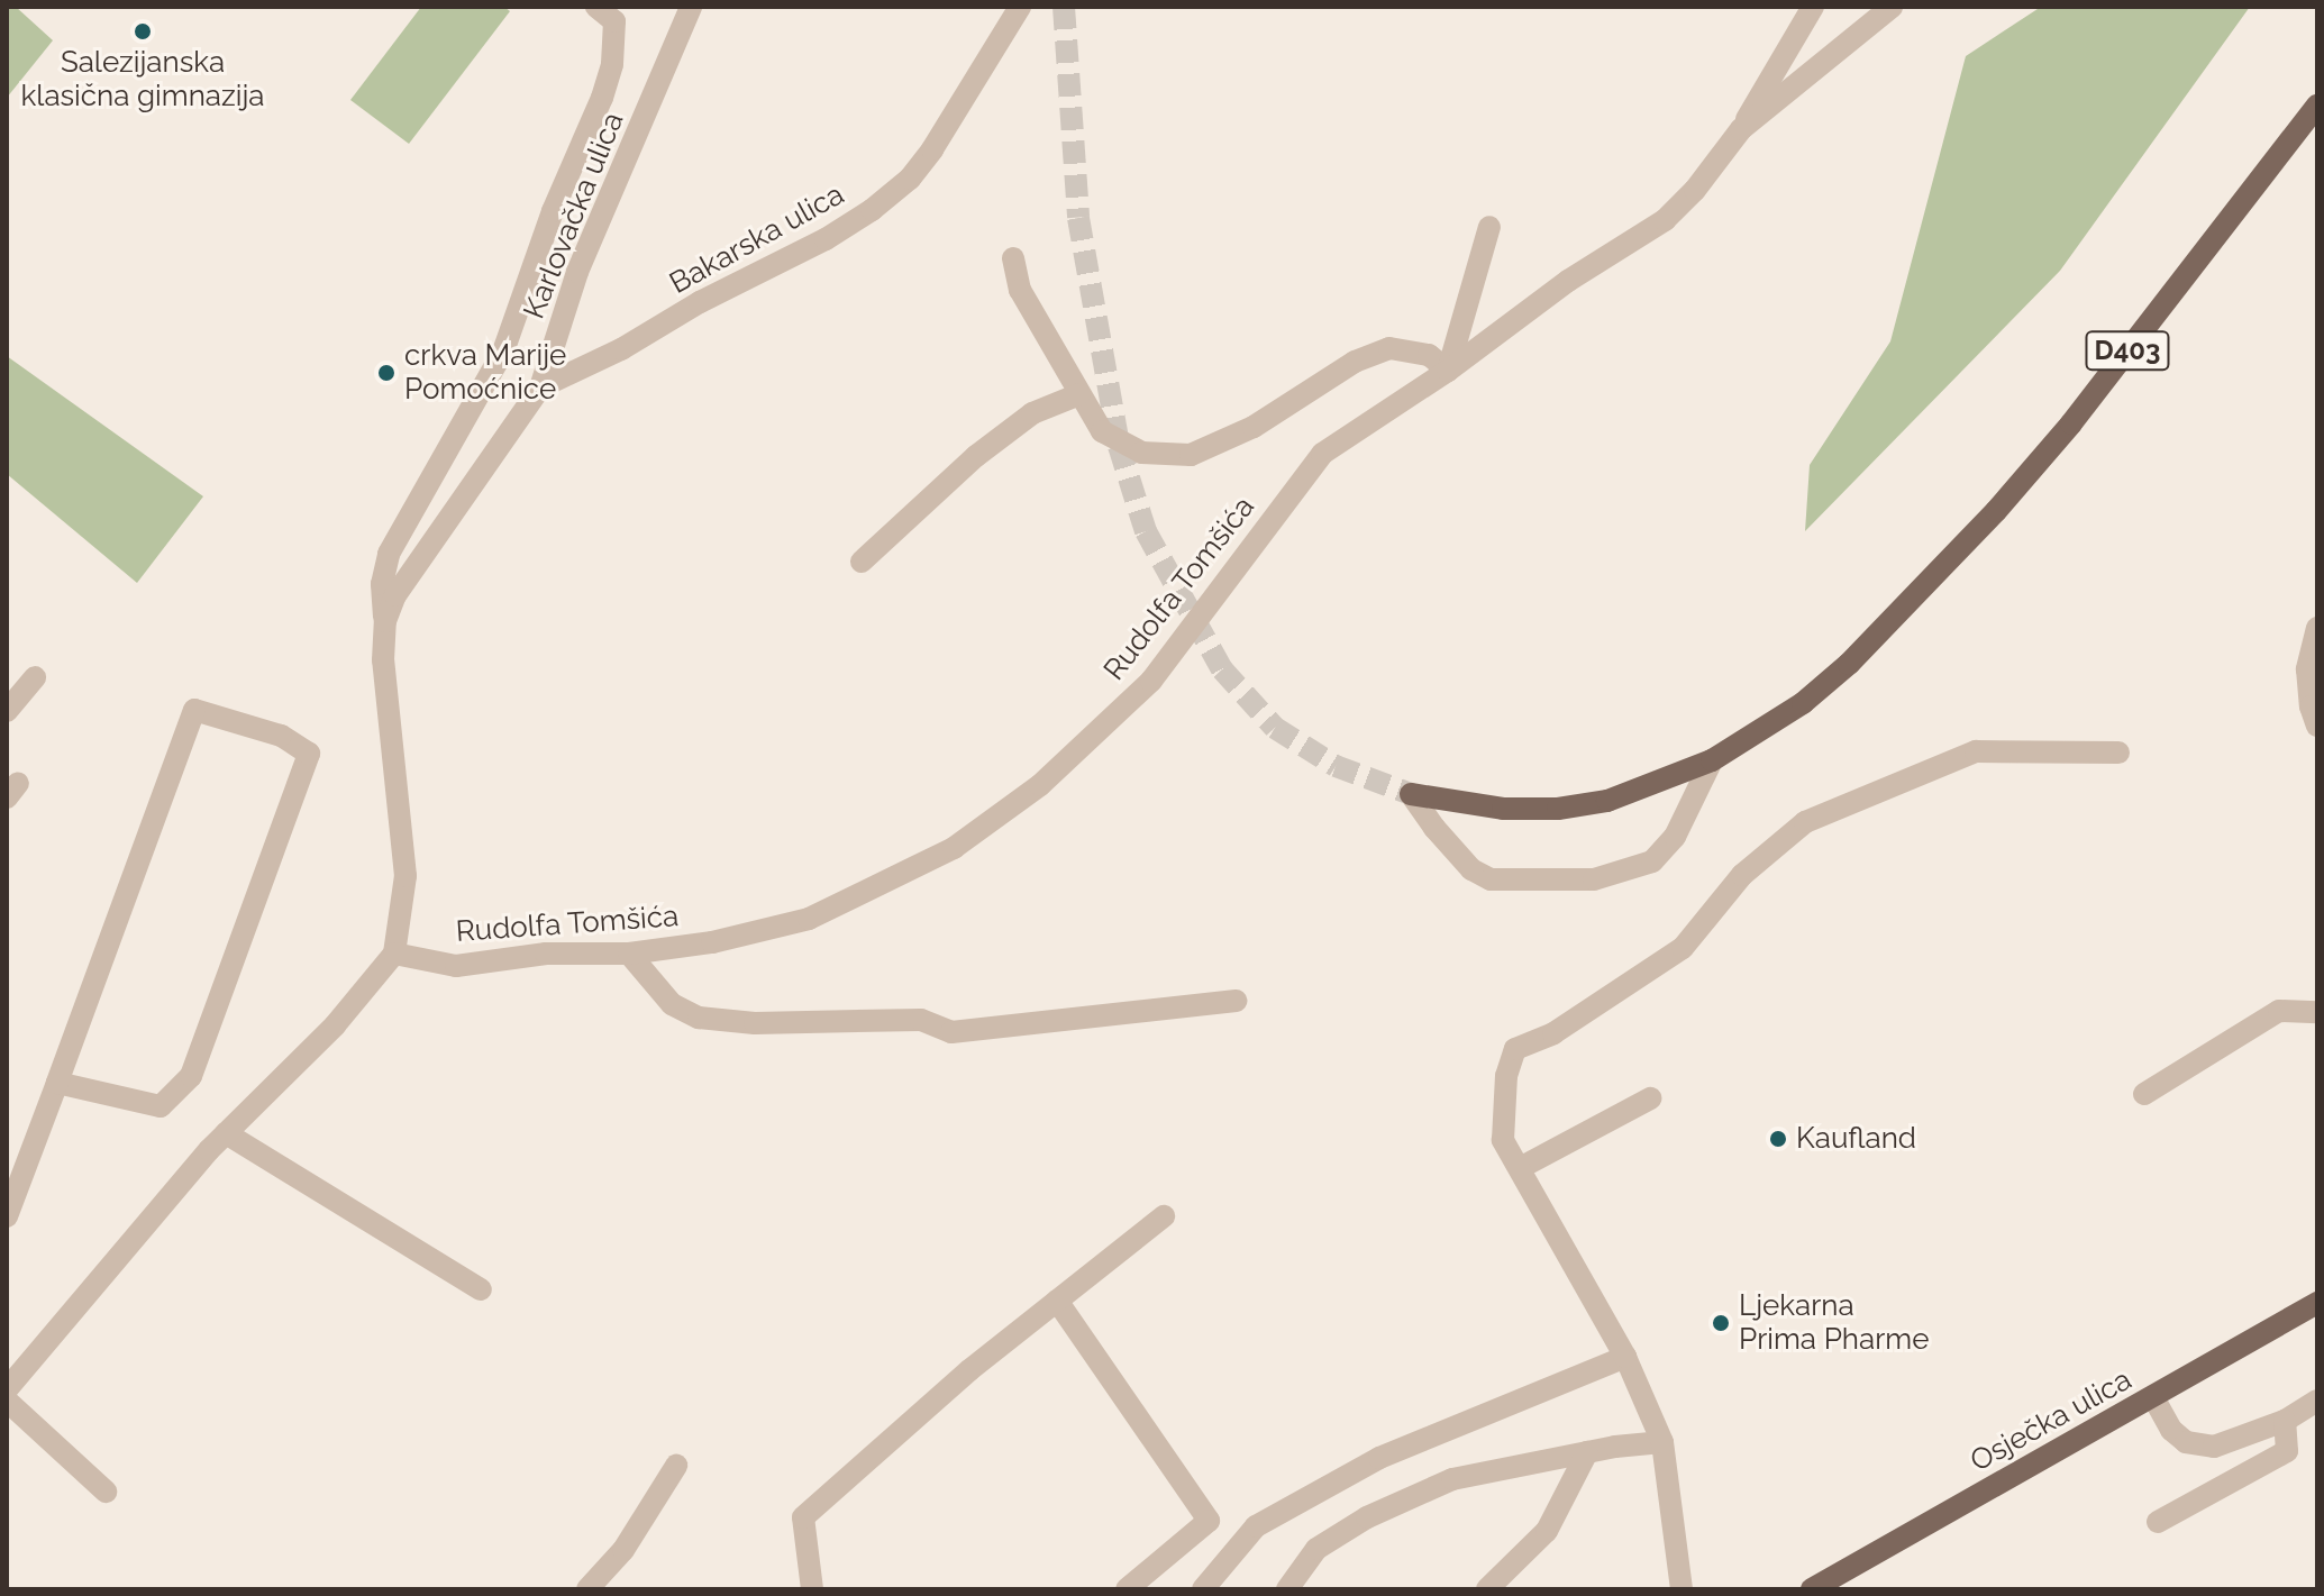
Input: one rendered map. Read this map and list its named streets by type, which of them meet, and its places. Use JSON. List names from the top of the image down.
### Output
{
  "streets": {
    "main road": ["D403", "Osječka ulica"],
    "street": ["Karlovačka ulica", "Bakarska ulica", "Rudolfa Tomšića"]
  },
  "crossings": [
    ["Karlovačka ulica", "Bakarska ulica"],
    ["Karlovačka ulica", "Rudolfa Tomšića"]
  ],
  "places": [
    "Salezijanska klasična gimnazija",
    "crkva Marije Pomoćnice",
    "Kaufland",
    "Ljekarna Prima Pharme"
  ]
}
